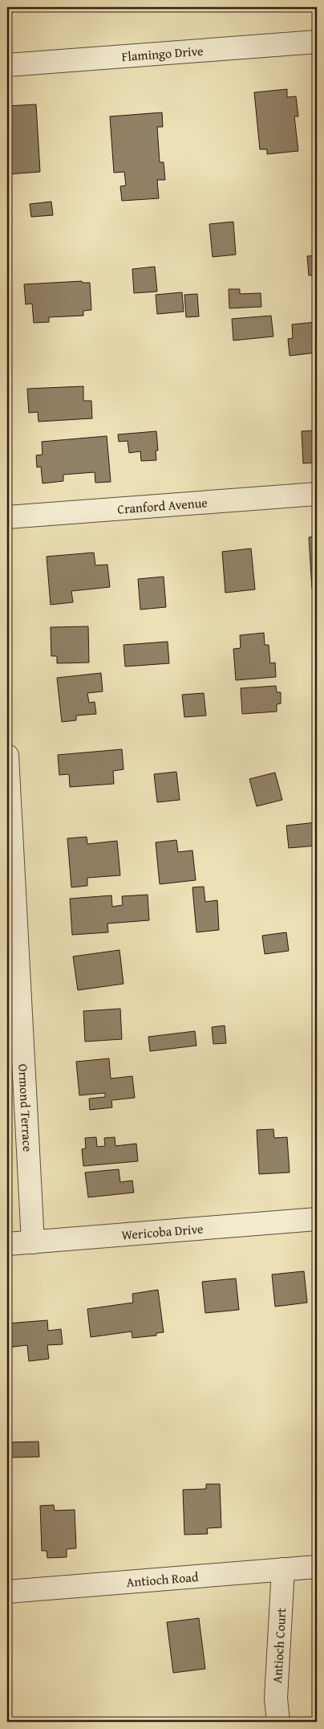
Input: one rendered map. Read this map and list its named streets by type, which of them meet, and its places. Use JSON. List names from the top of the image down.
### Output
{
  "streets": {
    "street": [
      "Flamingo Drive",
      "Cranford Avenue",
      "Ormond Terrace",
      "Wericoba Drive",
      "Antioch Road",
      "Antioch Court"
    ]
  },
  "crossings": [
    ["Ormond Terrace", "Wericoba Drive"],
    ["Antioch Road", "Antioch Court"]
  ]
}
